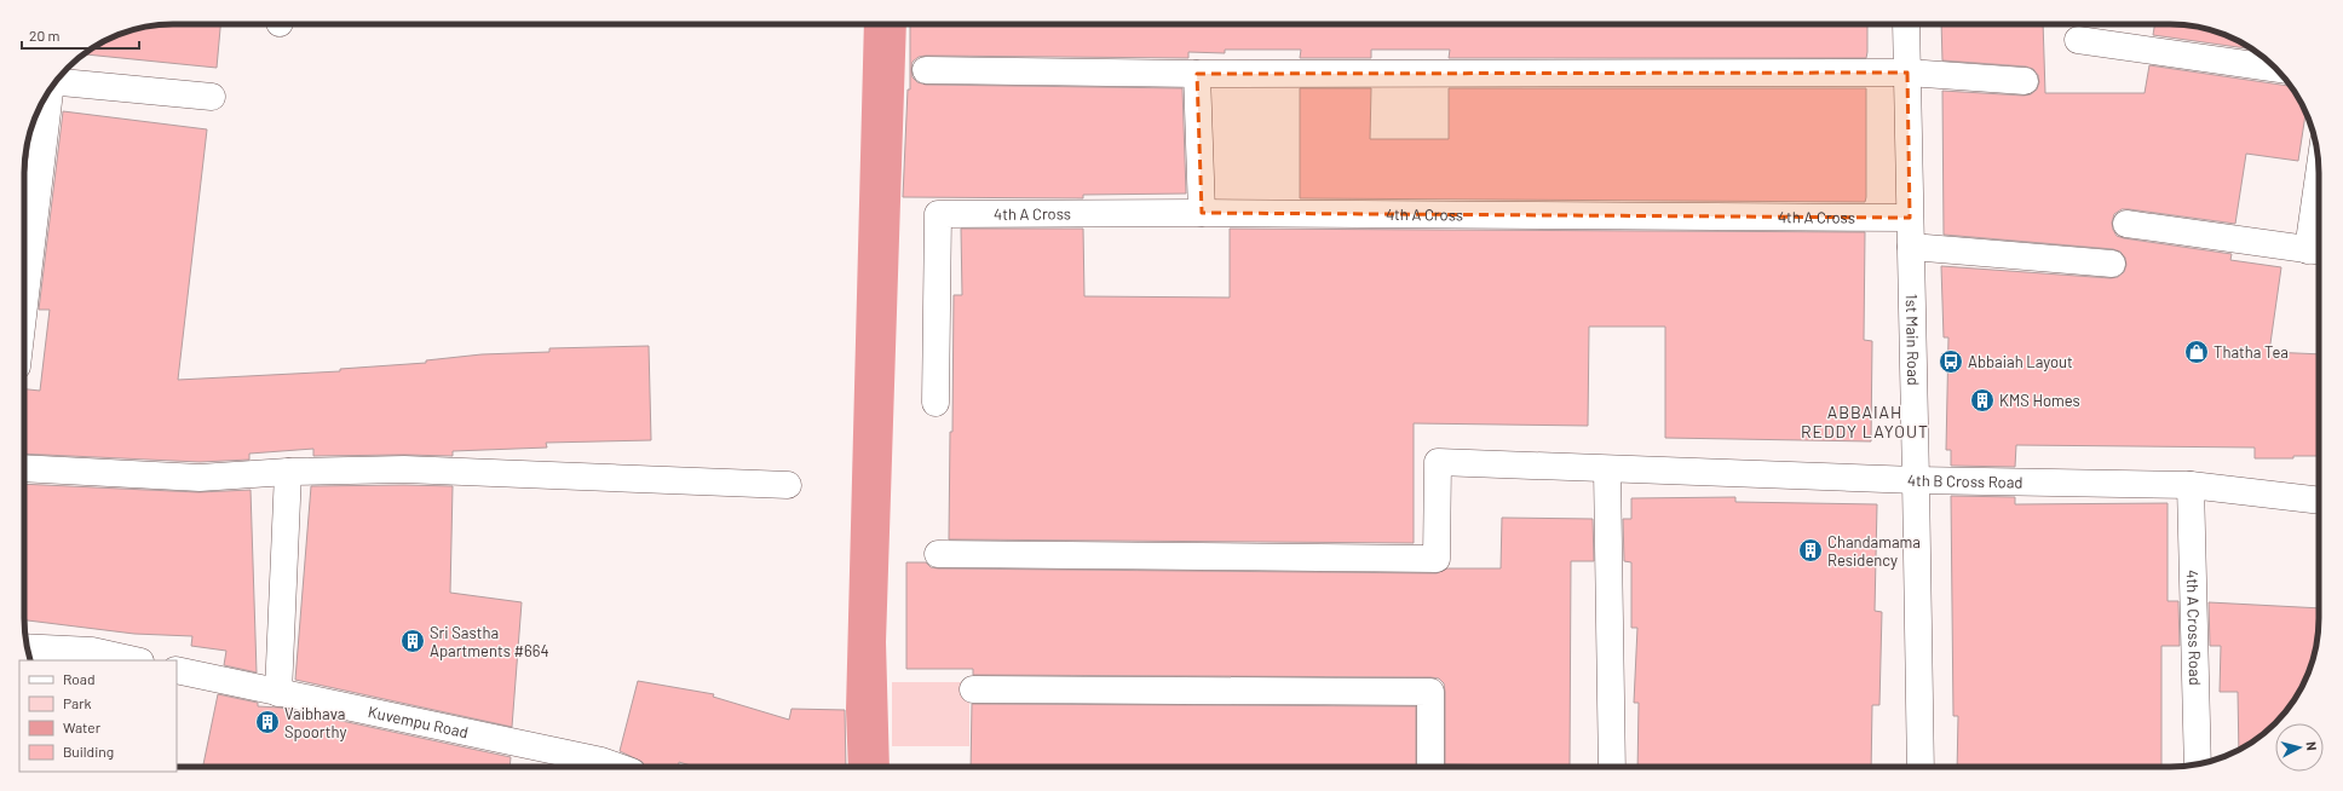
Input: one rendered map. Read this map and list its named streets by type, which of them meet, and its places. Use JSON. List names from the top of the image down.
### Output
{
  "streets": {
    "street": [
      "4th A Cross",
      "1st Main Road",
      "4th B Cross Road",
      "4th A Cross Road",
      "Kuvempu Road"
    ]
  },
  "crossings": [
    ["4th A Cross", "1st Main Road"],
    ["1st Main Road", "4th B Cross Road"],
    ["4th B Cross Road", "4th A Cross Road"]
  ],
  "districts": ["ABBAIAH REDDY LAYOUT"],
  "places": {
    "shop": ["Thatha Tea"],
    "bus stop": ["Abbaiah Layout"],
    "building": [
      "KMS Homes",
      "Chandamama Residency",
      "Sri Sastha Apartments #664",
      "Vaibhava Spoorthy"
    ]
  },
  "legend": [
    "Road",
    "Park",
    "Water",
    "Building"
  ],
  "scale_bar": "20 m",
  "north": "right"
}
